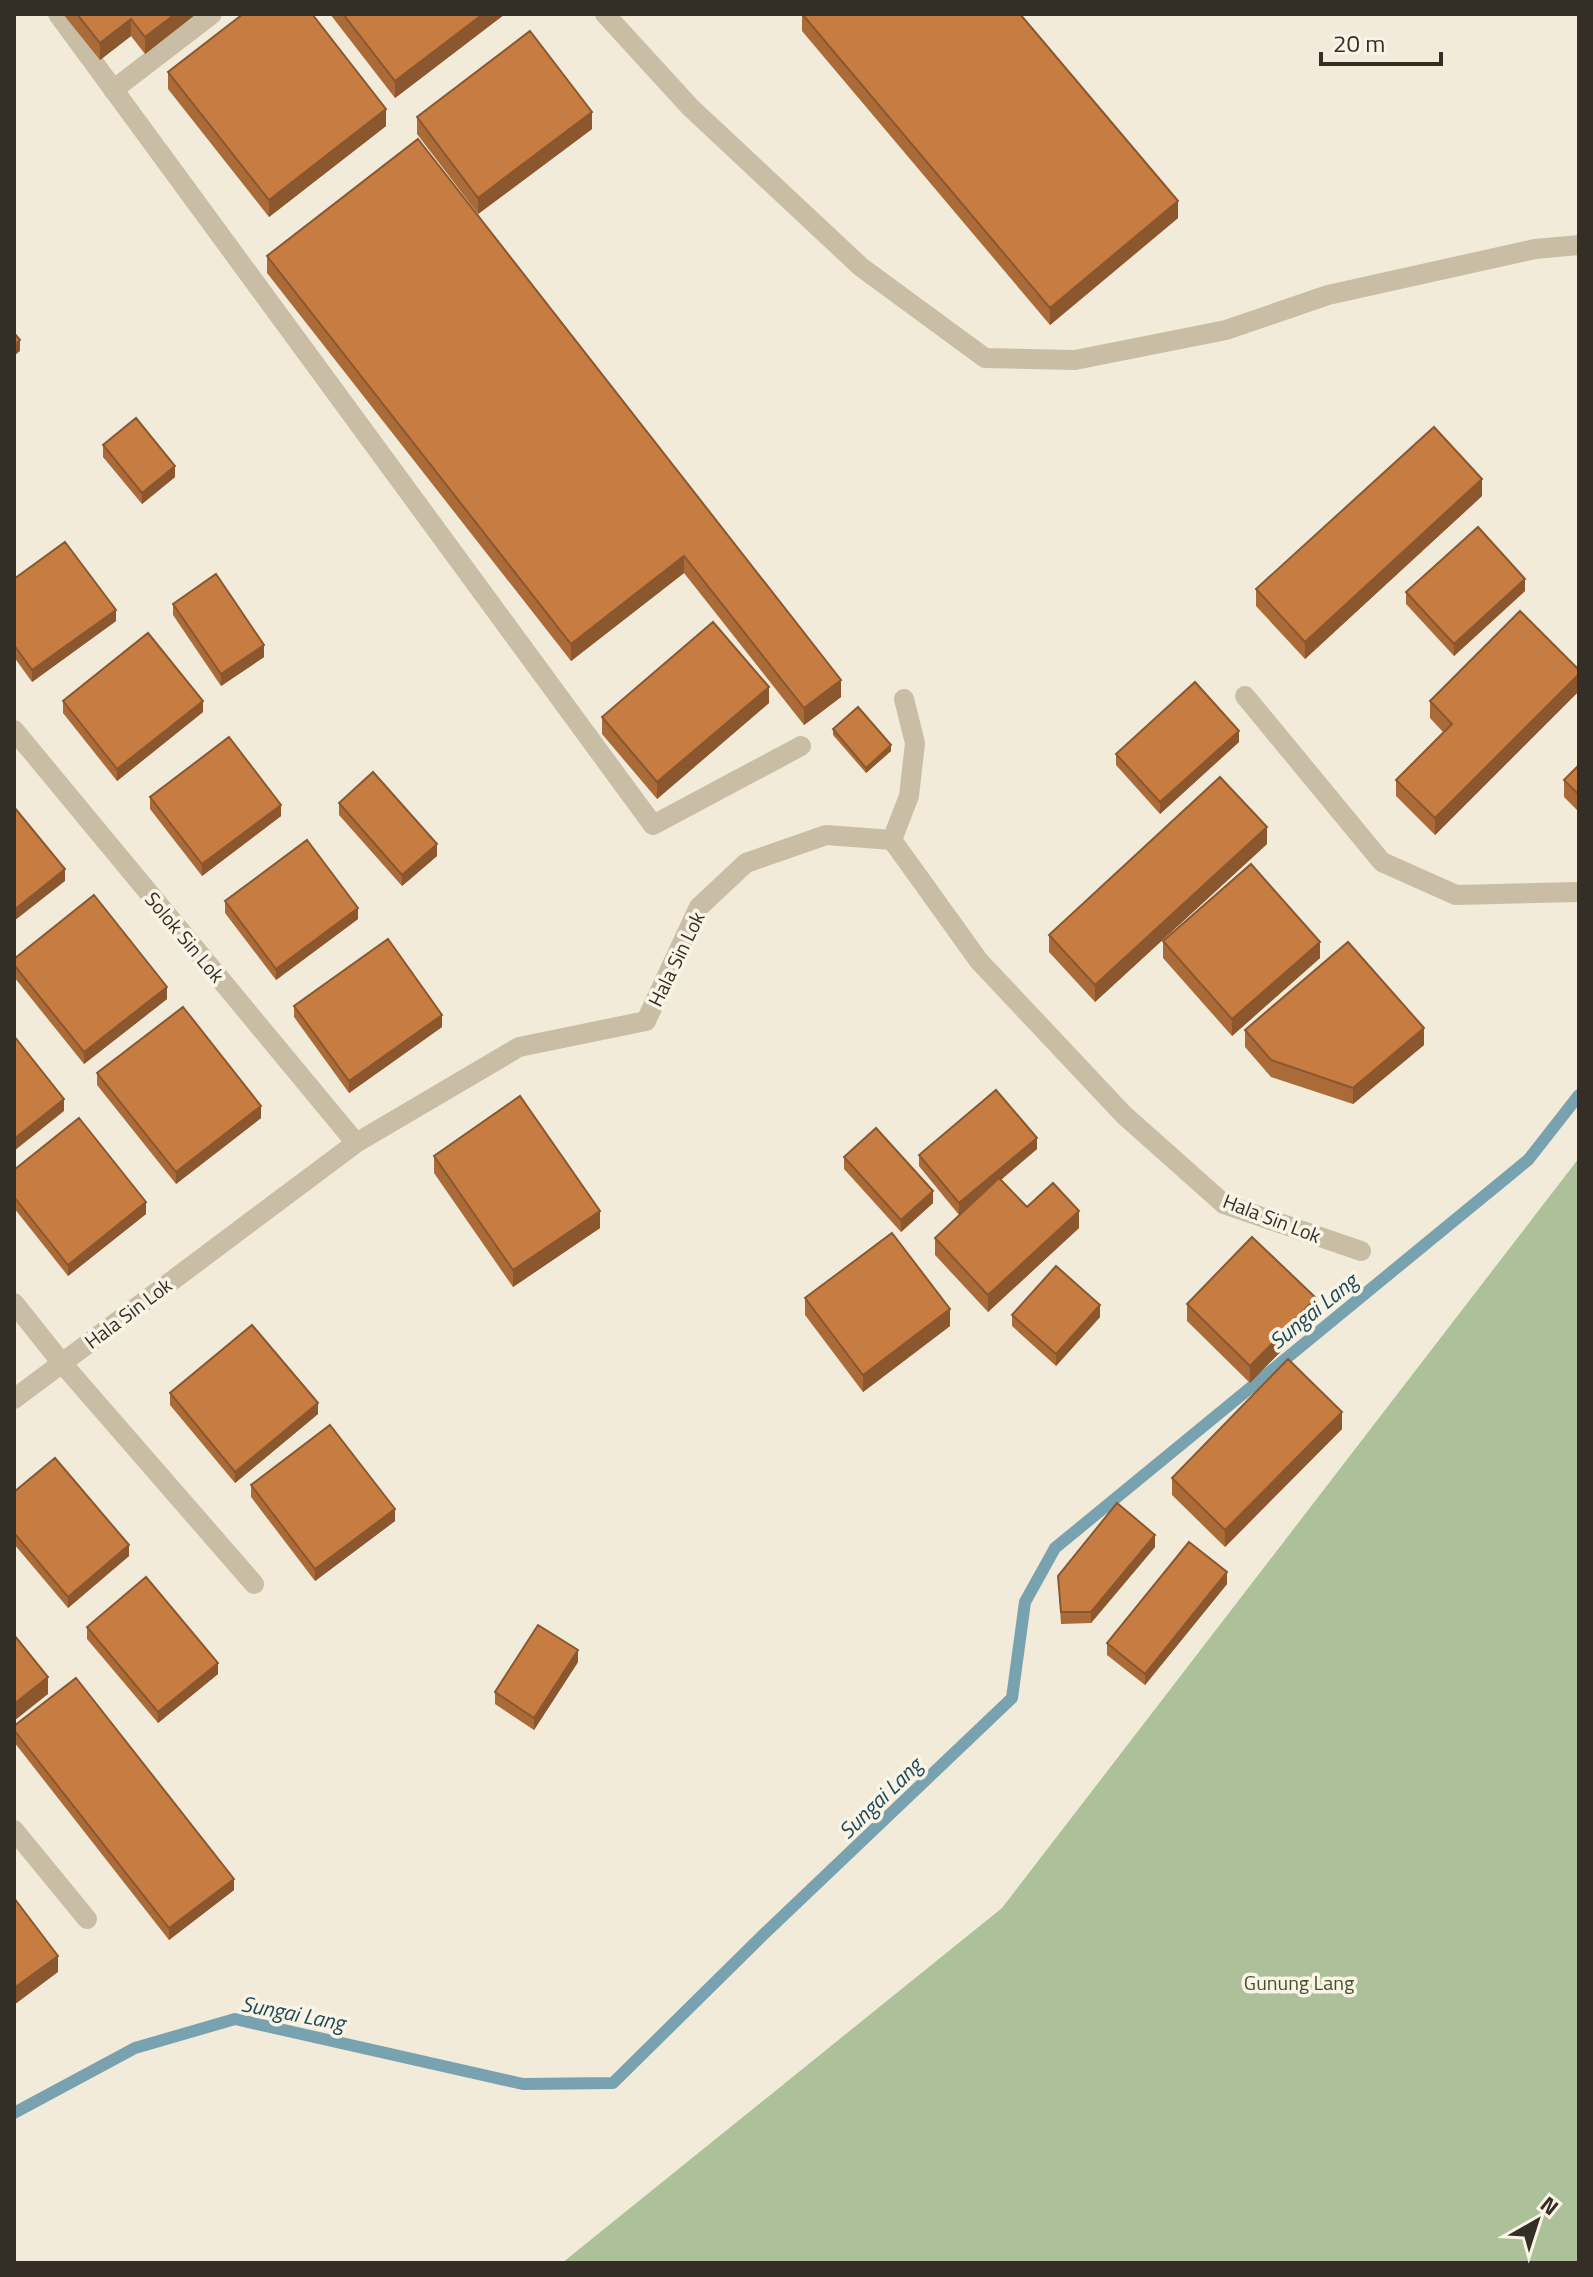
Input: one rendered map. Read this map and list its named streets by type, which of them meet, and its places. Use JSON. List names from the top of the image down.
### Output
{
  "streets": {
    "street": ["Solok Sin Lok", "Hala Sin Lok"]
  },
  "crossings": [
    ["Solok Sin Lok", "Hala Sin Lok"]
  ],
  "water": ["Sungai Lang"],
  "parks": ["Gunung Lang"],
  "scale_bar": "20 m",
  "north": "top right"
}
